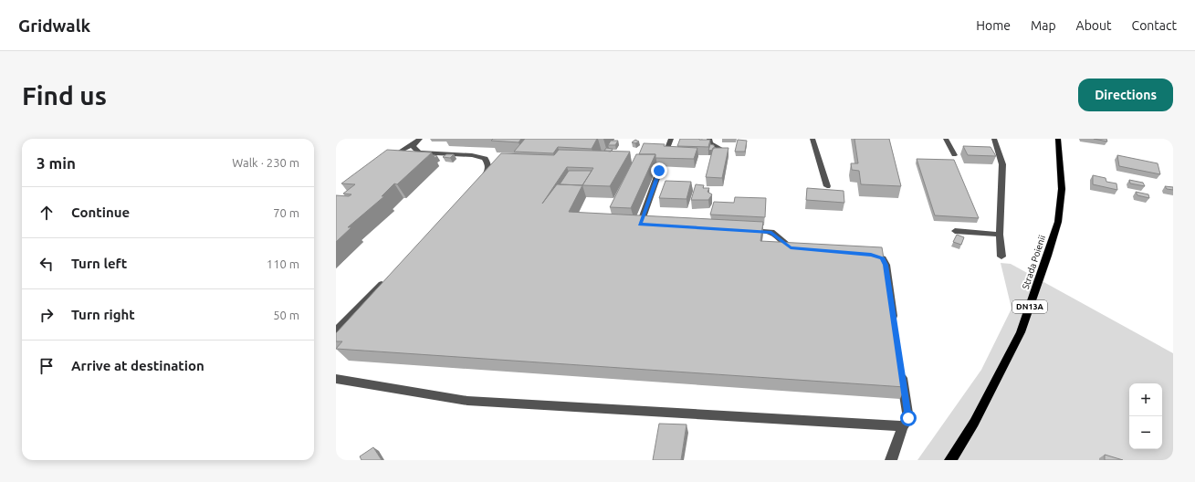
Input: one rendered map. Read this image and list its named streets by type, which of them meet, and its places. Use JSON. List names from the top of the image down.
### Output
{
  "streets": {
    "main road": ["Strada Poienii", "DN13A"]
  },
  "page": {
    "header": "Gridwalk",
    "nav": [
      "Home",
      "Map",
      "About",
      "Contact"
    ],
    "buttons": "Directions",
    "title": "Find us",
    "heading": ["3 min", "Walk · 230 m"],
    "list": [
      ["Continue", "70 m"],
      ["Turn left", "110 m"],
      ["Turn right", "50 m"],
      "Arrive at destination"
    ],
    "map_buttons": ["+", "−"]
  }
}
